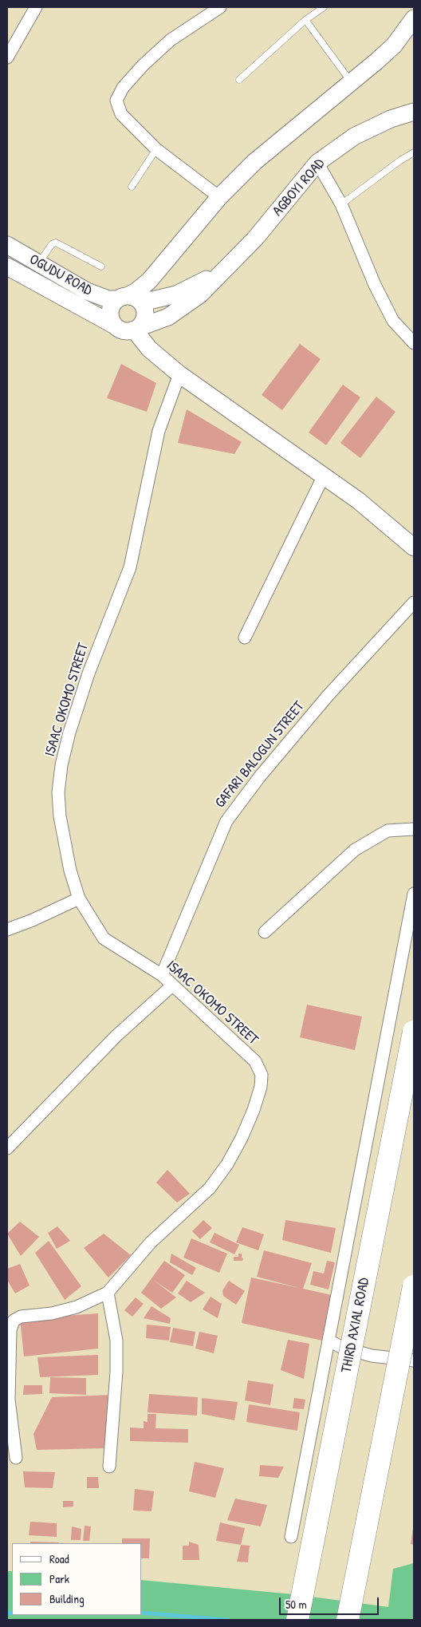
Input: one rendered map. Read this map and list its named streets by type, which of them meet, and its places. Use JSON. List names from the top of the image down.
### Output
{
  "streets": {
    "highway": ["THIRD AXIAL ROAD"],
    "main road": ["AGBOYI ROAD", "OGUDU ROAD"],
    "street": ["ISAAC OKOMO STREET", "GAFARI BALOGUN STREET"]
  },
  "crossings": [
    ["AGBOYI ROAD", "OGUDU ROAD"],
    ["ISAAC OKOMO STREET", "GAFARI BALOGUN STREET"]
  ],
  "legend": ["Road", "Park", "Building"],
  "scale_bar": "50 m"
}
